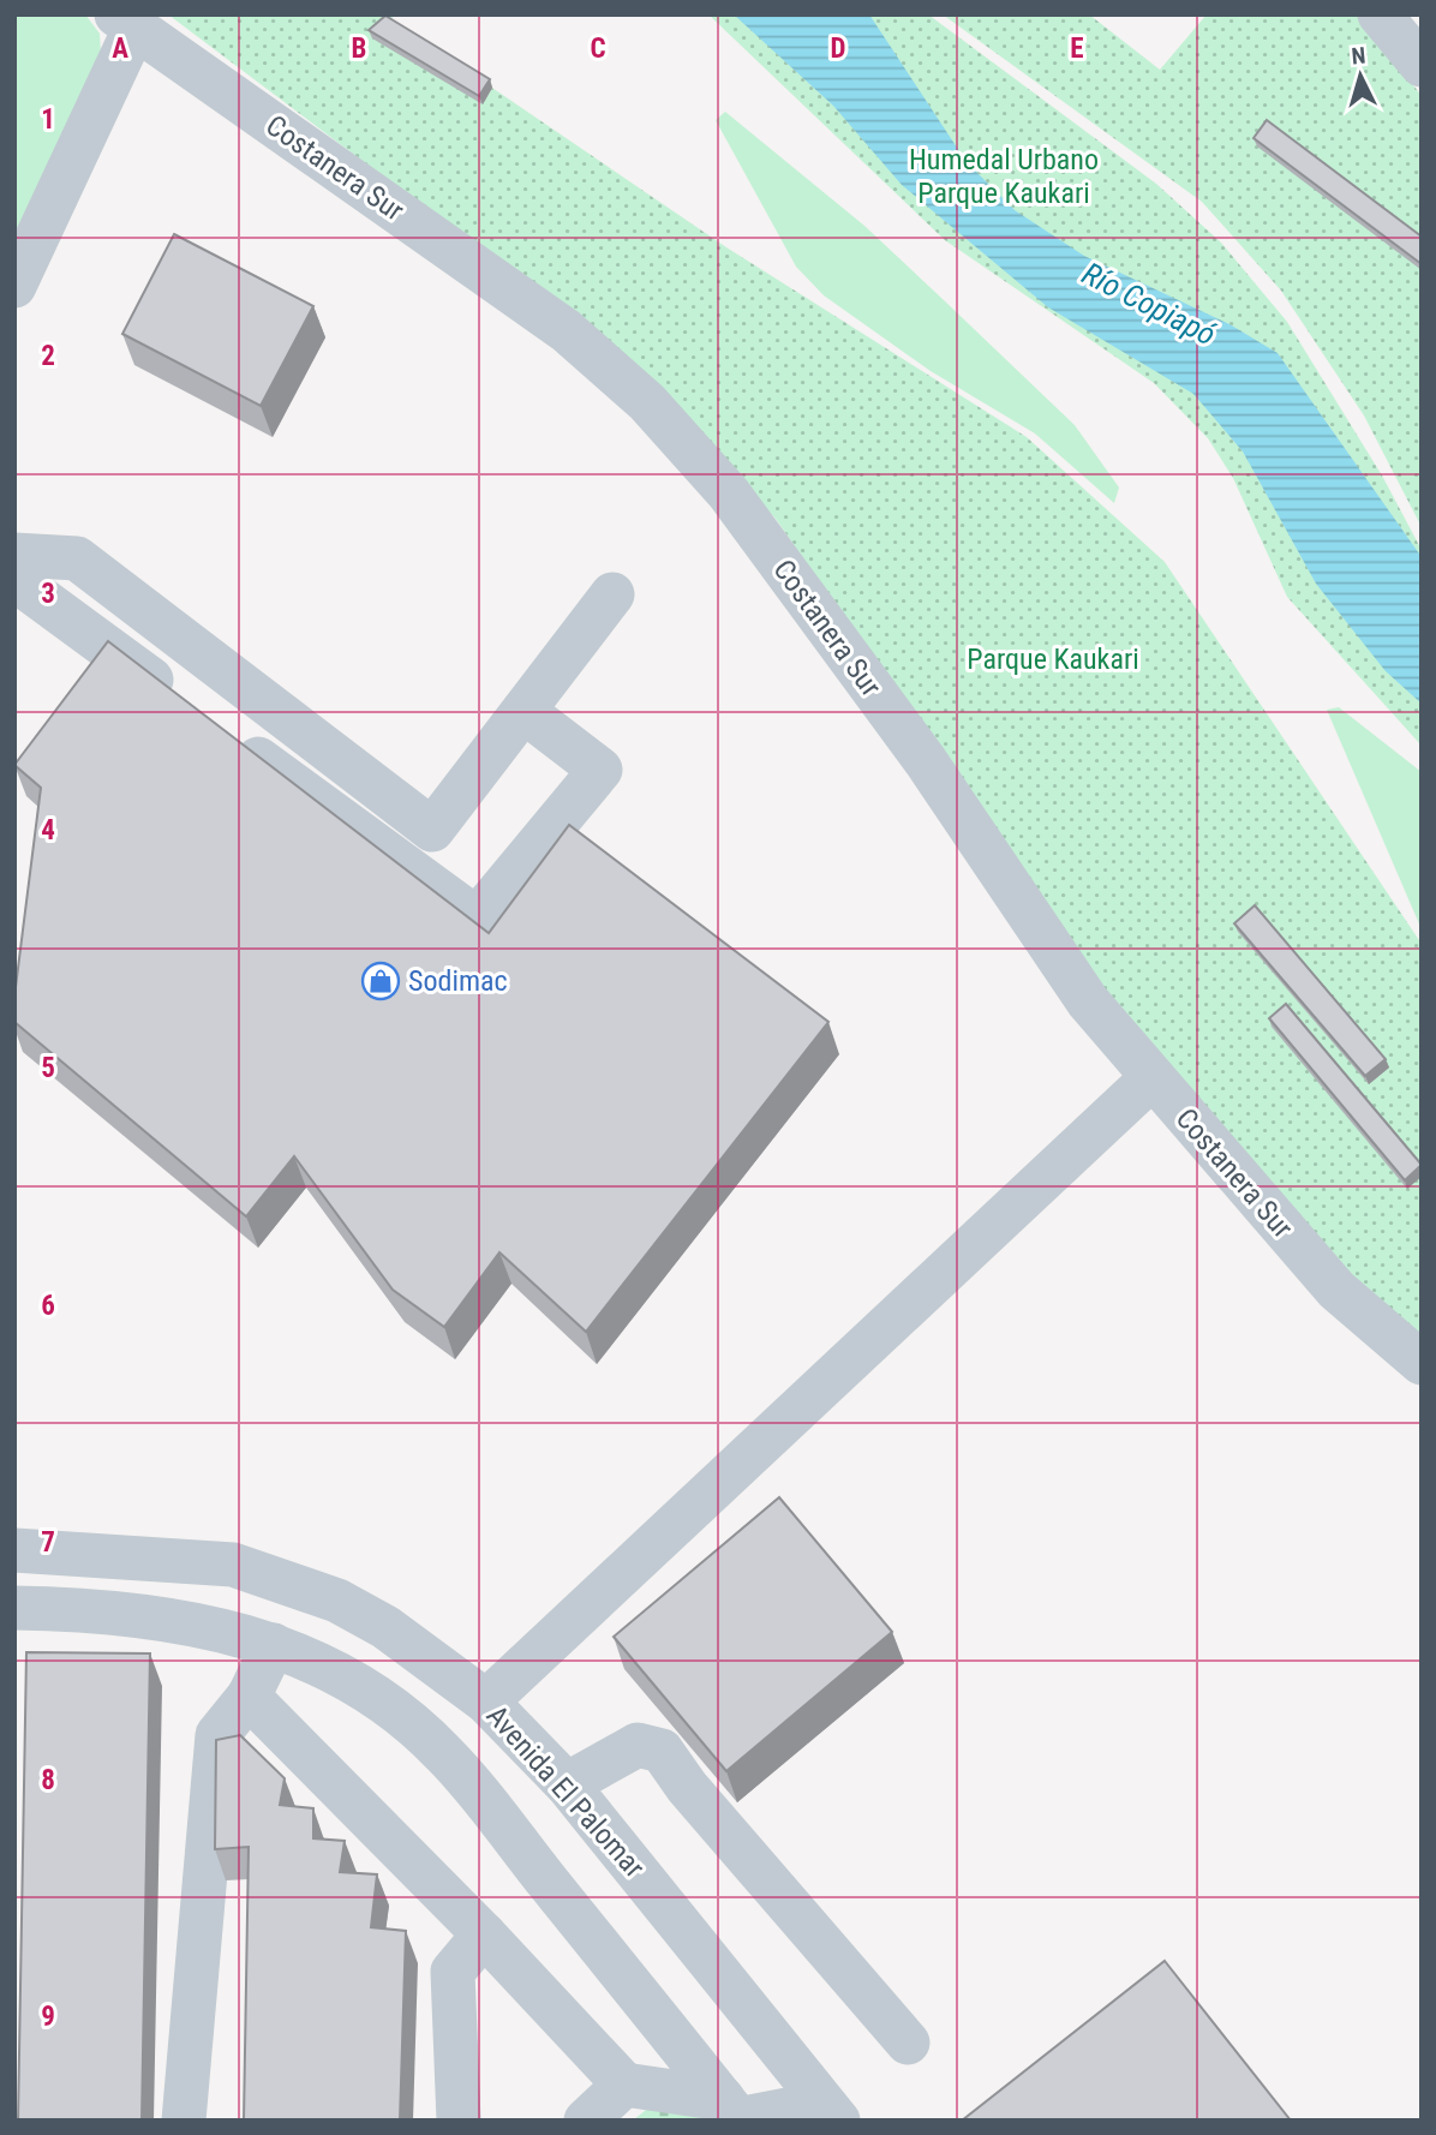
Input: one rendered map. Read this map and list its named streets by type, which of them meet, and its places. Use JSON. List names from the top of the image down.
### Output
{
  "streets": {
    "street": ["Costanera Sur", "Avenida El Palomar"]
  },
  "water": ["Río Copiapó"],
  "parks": ["Humedal Urbano Parque Kaukari", "Parque Kaukari"],
  "places": {
    "shop": ["Sodimac"]
  },
  "north": "top",
  "grid": {
    "columns": [
      "A",
      "B",
      "C",
      "D",
      "E"
    ],
    "rows": [
      "1",
      "2",
      "3",
      "4",
      "5",
      "6",
      "7",
      "8",
      "9"
    ]
  }
}
